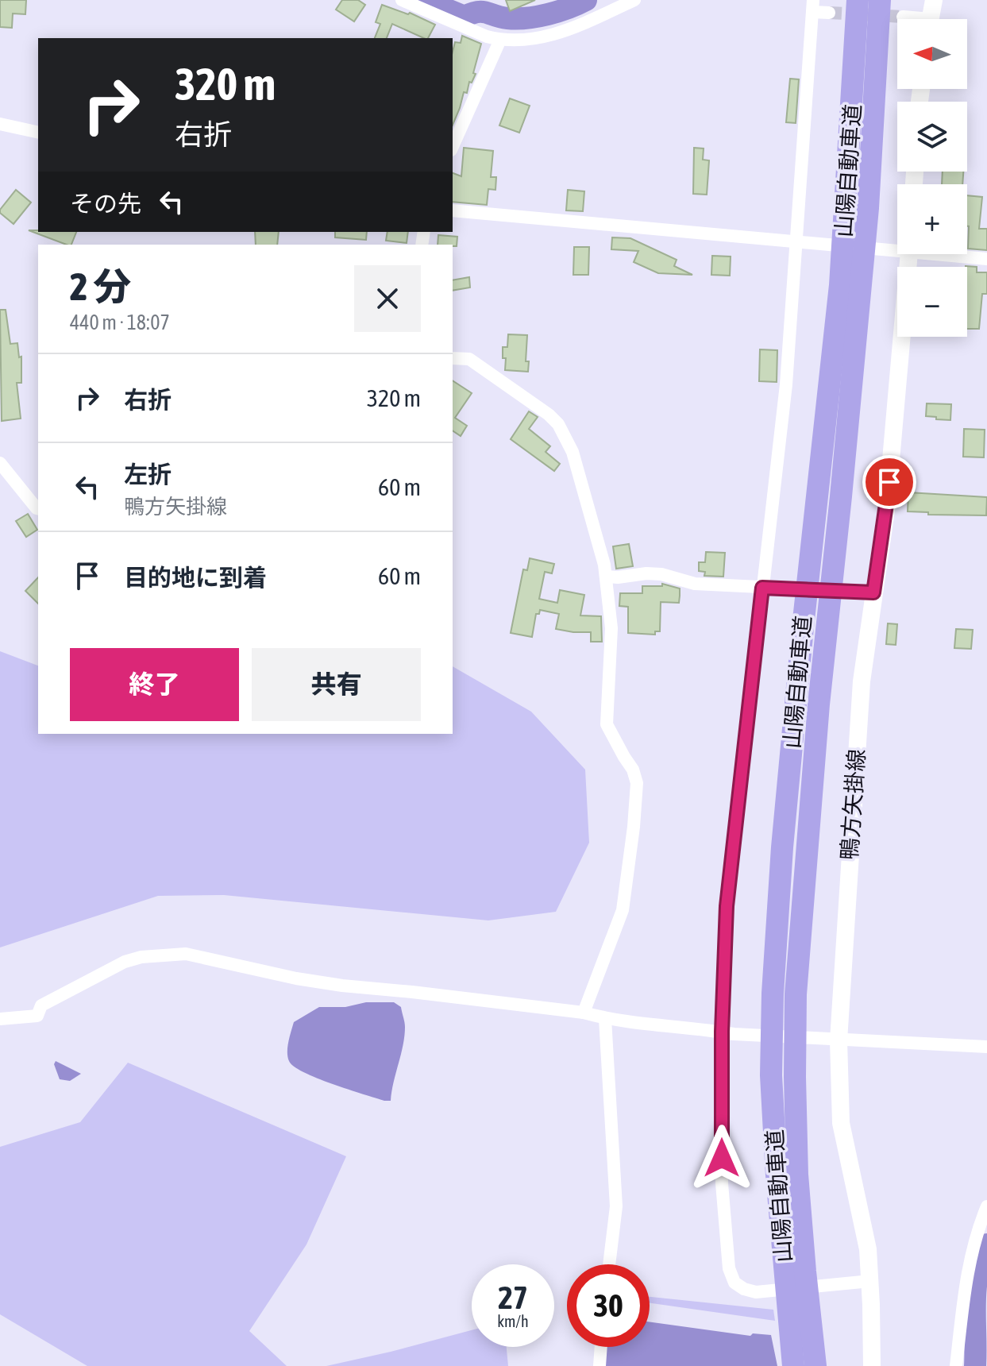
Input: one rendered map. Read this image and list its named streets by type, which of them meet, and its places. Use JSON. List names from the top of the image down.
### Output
{
  "streets": {
    "highway": ["山陽自動車道"],
    "main road": ["鴨方矢掛線"]
  },
  "north": "left",
  "page": {
    "map_buttons": ["+", "−"],
    "turn": ["320 m", "右折"],
    "then": "その先",
    "heading": ["2 分", "440 m · 18:07"],
    "list": [
      {
        "name": "右折",
        "value": "320 m"
      },
      {
        "name": "左折",
        "note": "鴨方矢掛線",
        "value": "60 m"
      },
      {
        "name": "目的地に到着",
        "value": "60 m"
      }
    ],
    "buttons": ["終了", "共有"],
    "speed": "27 km/h",
    "limit": "30"
  }
}
